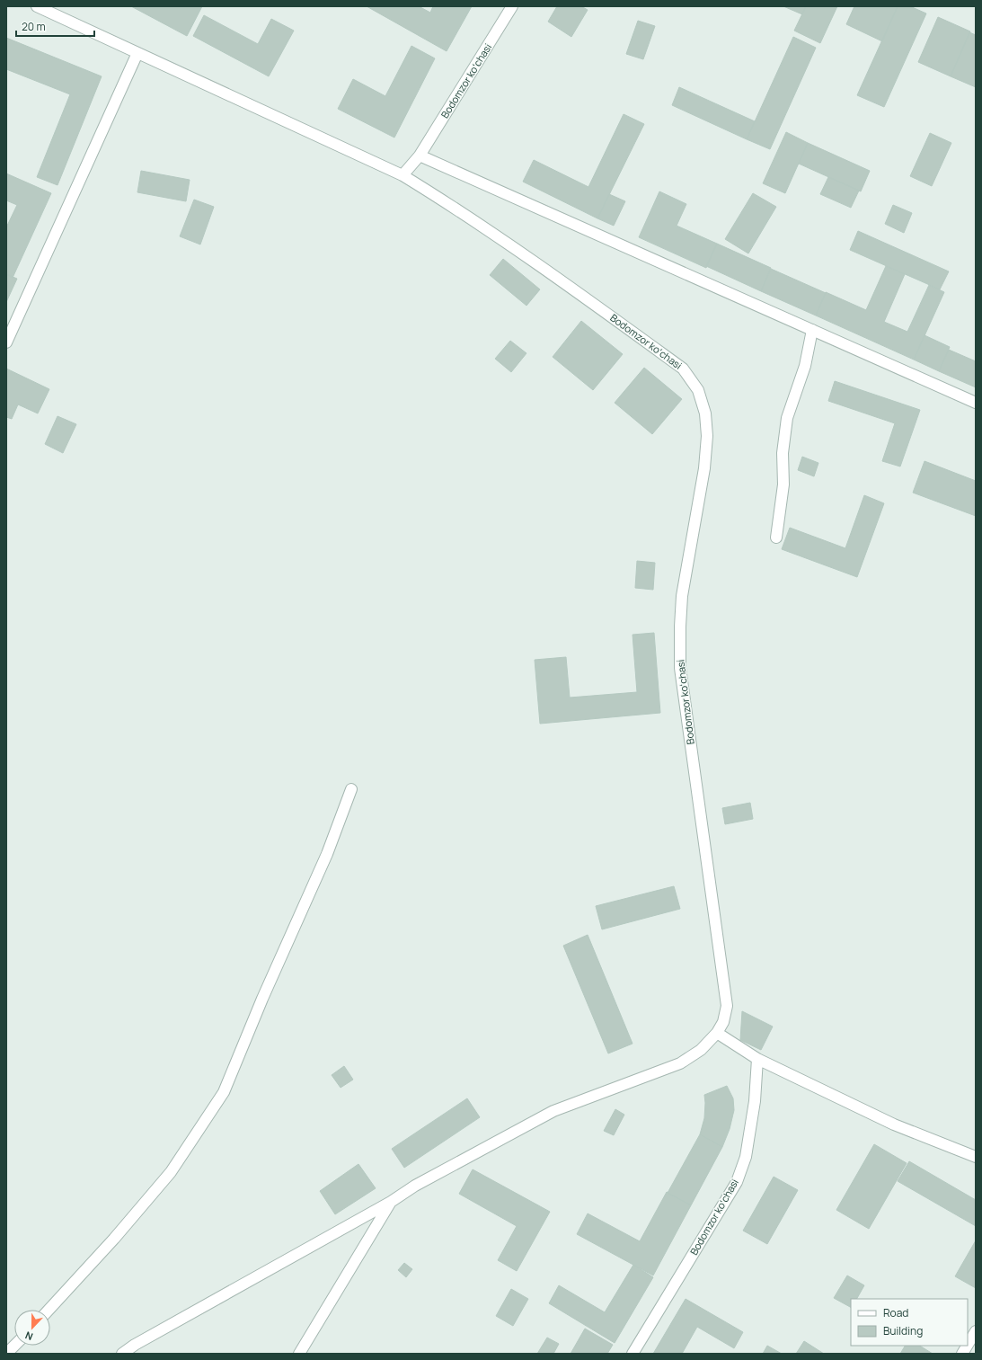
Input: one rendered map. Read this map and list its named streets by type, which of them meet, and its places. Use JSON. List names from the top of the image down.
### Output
{
  "streets": {
    "street": ["Bodomzor koʻchasi"]
  },
  "legend": ["Road", "Building"],
  "scale_bar": "20 m",
  "north": "bottom"
}
